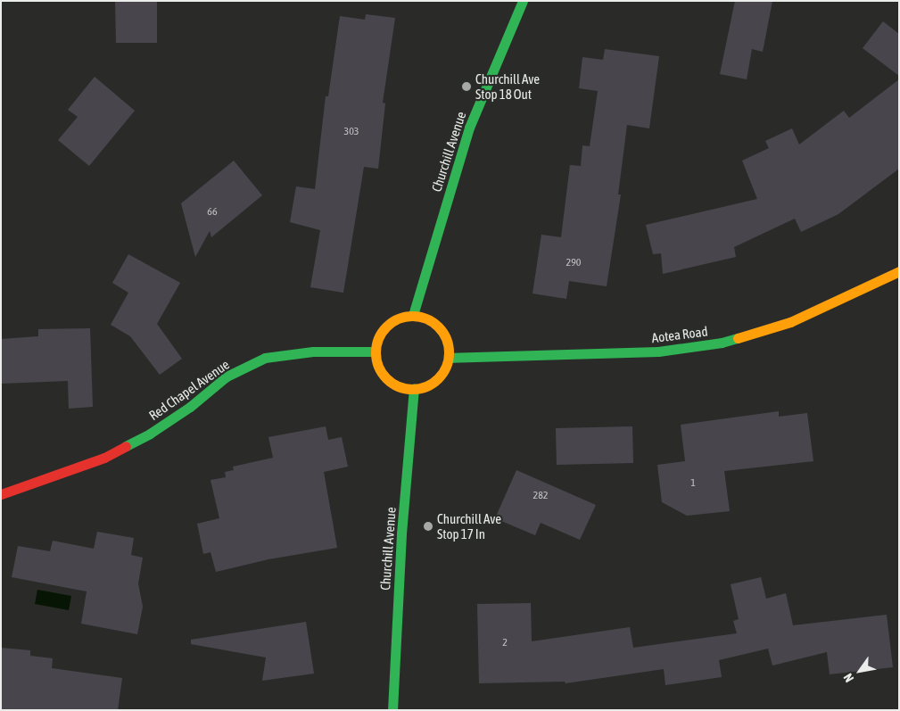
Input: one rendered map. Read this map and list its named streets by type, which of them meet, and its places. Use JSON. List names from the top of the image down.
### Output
{
  "streets": {
    "street": ["Churchill Avenue", "Aotea Road", "Red Chapel Avenue"]
  },
  "crossings": [
    ["Churchill Avenue", "Aotea Road"],
    ["Churchill Avenue", "Red Chapel Avenue"],
    ["Aotea Road", "Red Chapel Avenue"]
  ],
  "places": ["Churchill Ave Stop 18 Out", "Churchill Ave Stop 17 In"],
  "house_numbers": [
    "303",
    "66",
    "290",
    "1",
    "282",
    "2"
  ],
  "north": "bottom left"
}
